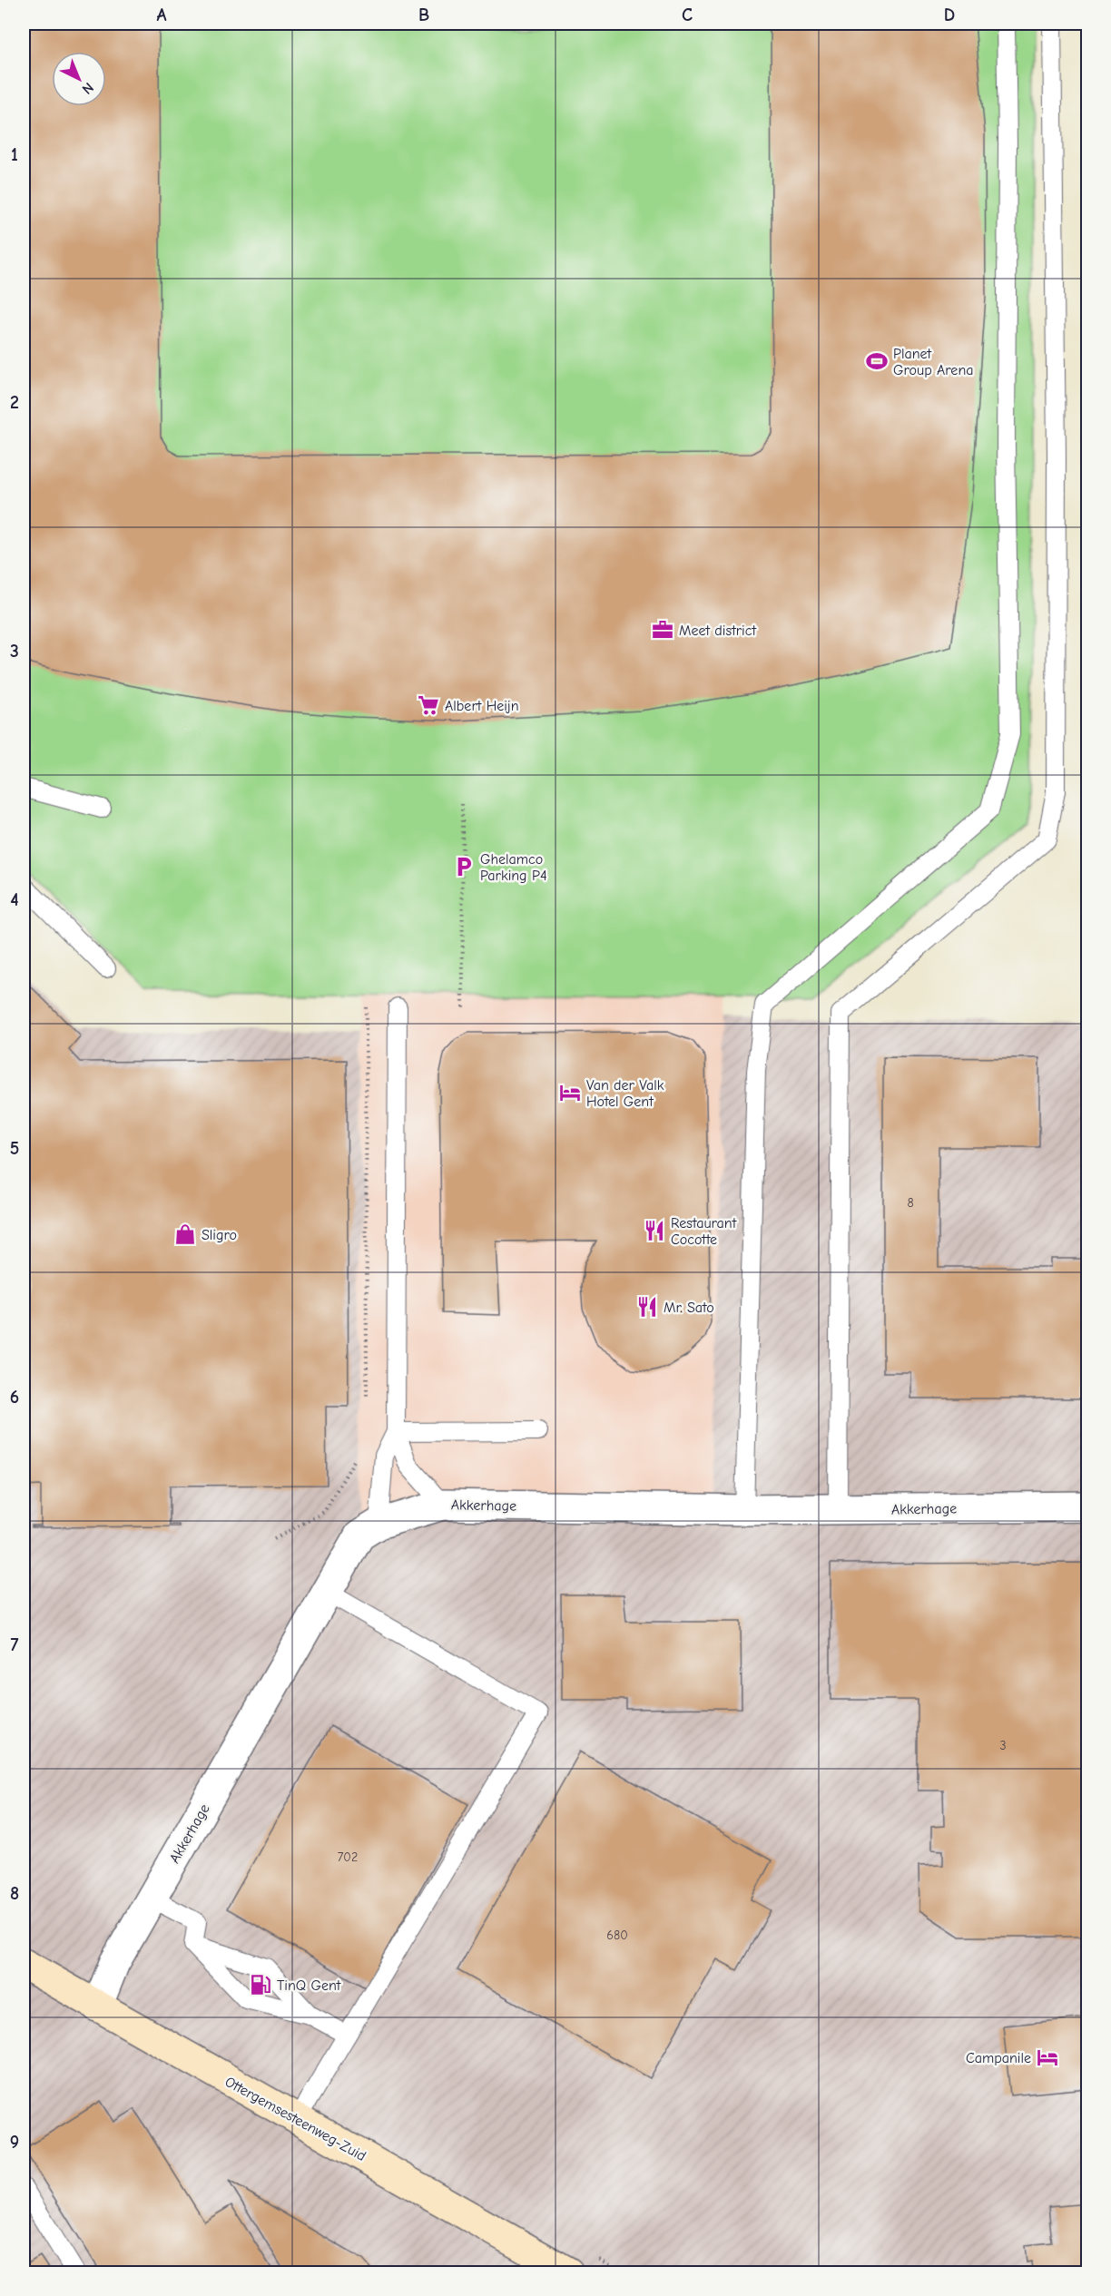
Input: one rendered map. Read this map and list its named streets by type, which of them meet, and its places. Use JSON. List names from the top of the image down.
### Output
{
  "streets": {
    "street": ["Akkerhage", "Ottergemsesteenweg-Zuid"]
  },
  "crossings": [
    ["Akkerhage", "Ottergemsesteenweg-Zuid"]
  ],
  "places": {
    "sports": ["Planet Group Arena"],
    "office": ["Meet district"],
    "supermarket": ["Albert Heijn"],
    "parking": ["Ghelamco Parking P4"],
    "hotel": ["Van der Valk Hotel Gent", "Campanile"],
    "restaurant": ["Restaurant Cocotte", "Mr. Sato"],
    "shop": ["Sligro"],
    "fuel station": ["TinQ Gent"]
  },
  "house_numbers": [
    "8",
    "3",
    "702",
    "680"
  ],
  "north": "bottom right",
  "grid": {
    "columns": [
      "A",
      "B",
      "C",
      "D"
    ],
    "rows": [
      "1",
      "2",
      "3",
      "4",
      "5",
      "6",
      "7",
      "8",
      "9"
    ]
  }
}
